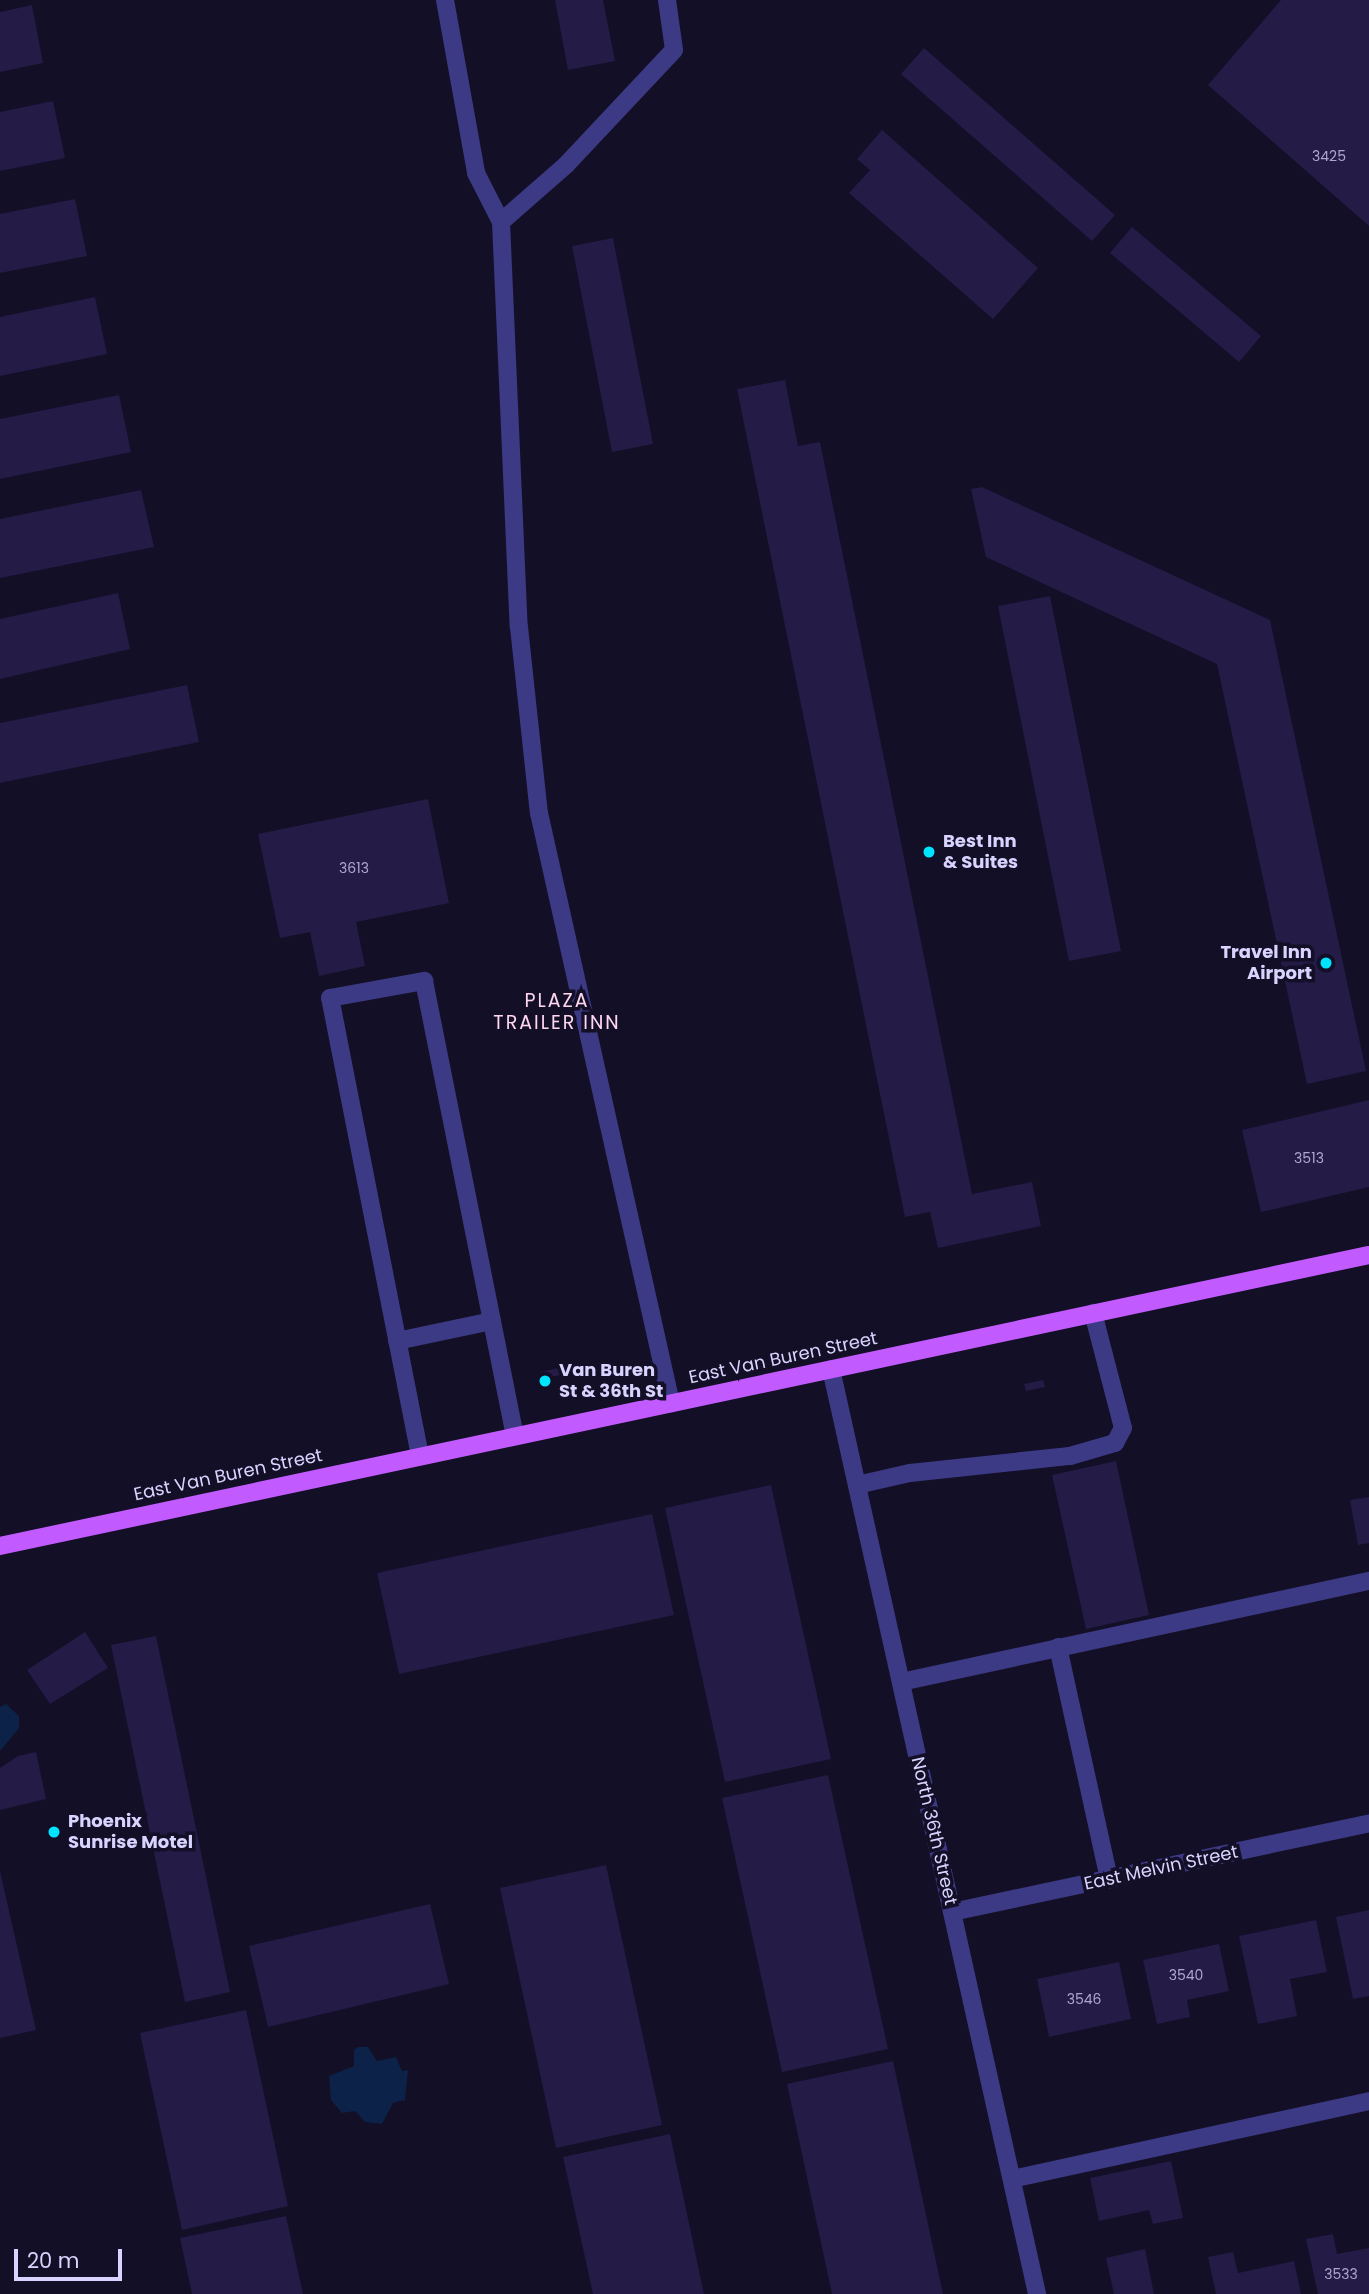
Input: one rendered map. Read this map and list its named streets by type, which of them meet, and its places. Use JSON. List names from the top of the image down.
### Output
{
  "streets": {
    "main road": ["East Van Buren Street"],
    "street": ["North 36th Street", "East Melvin Street"]
  },
  "crossings": [
    ["East Van Buren Street", "North 36th Street"],
    ["North 36th Street", "East Melvin Street"]
  ],
  "districts": ["PLAZA TRAILER INN"],
  "places": [
    "Best Inn & Suites",
    "Travel Inn Airport",
    "Van Buren St & 36th St",
    "Phoenix Sunrise Motel"
  ],
  "house_numbers": [
    "3425",
    "3613",
    "3513",
    "3540",
    "3546",
    "3533"
  ],
  "scale_bar": "20 m"
}
